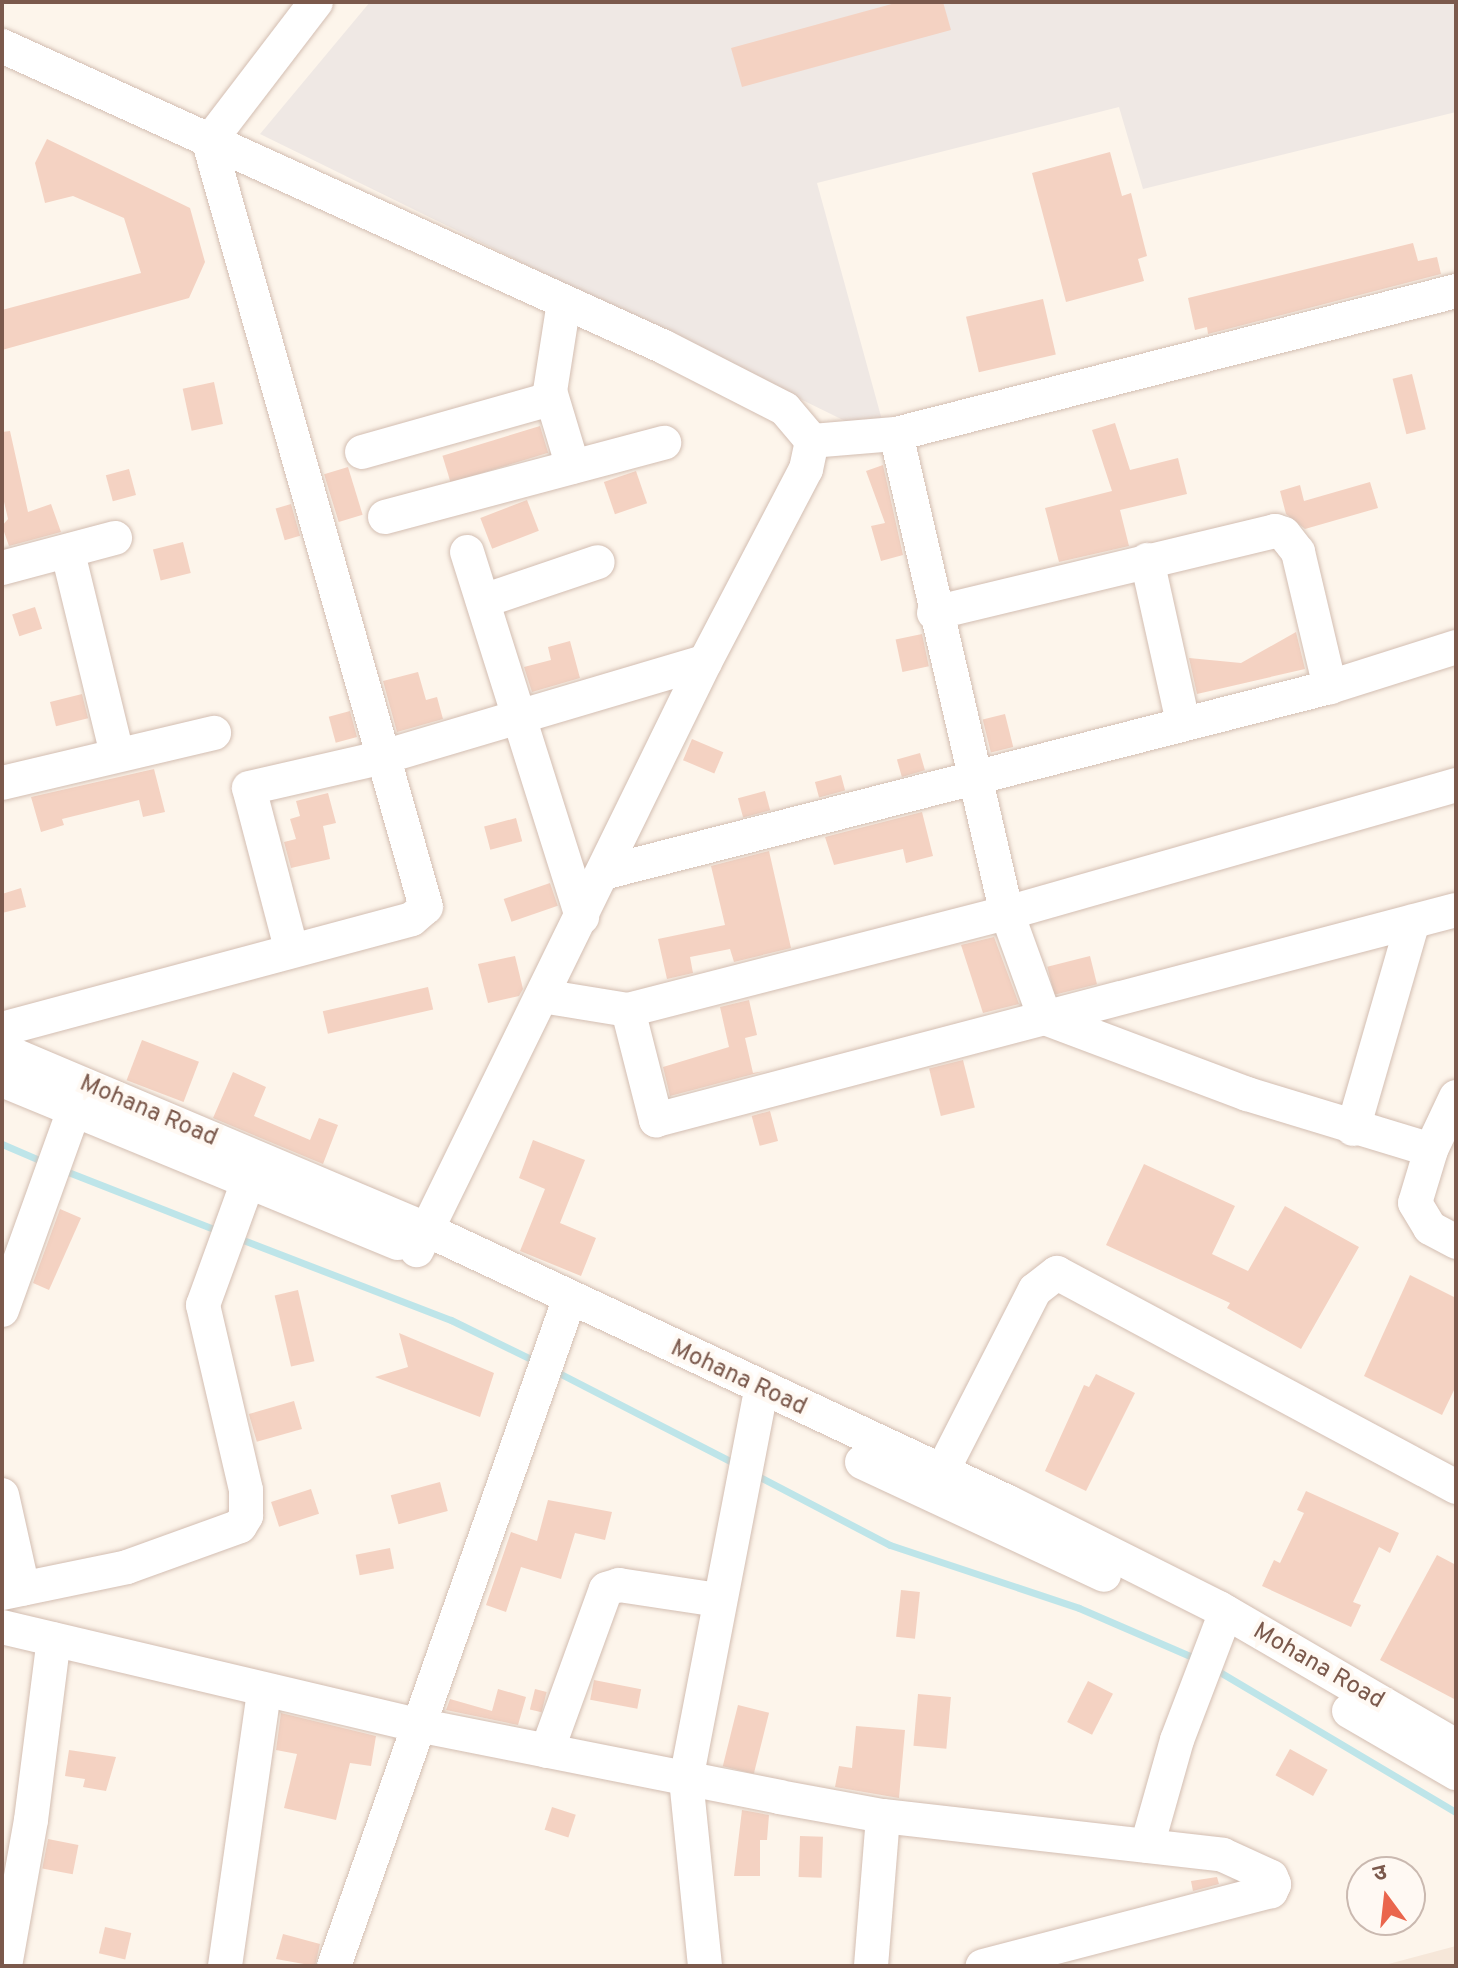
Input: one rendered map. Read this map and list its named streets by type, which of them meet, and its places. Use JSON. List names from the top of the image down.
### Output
{
  "streets": {
    "street": ["Mohana Road"]
  },
  "north": "top"
}
